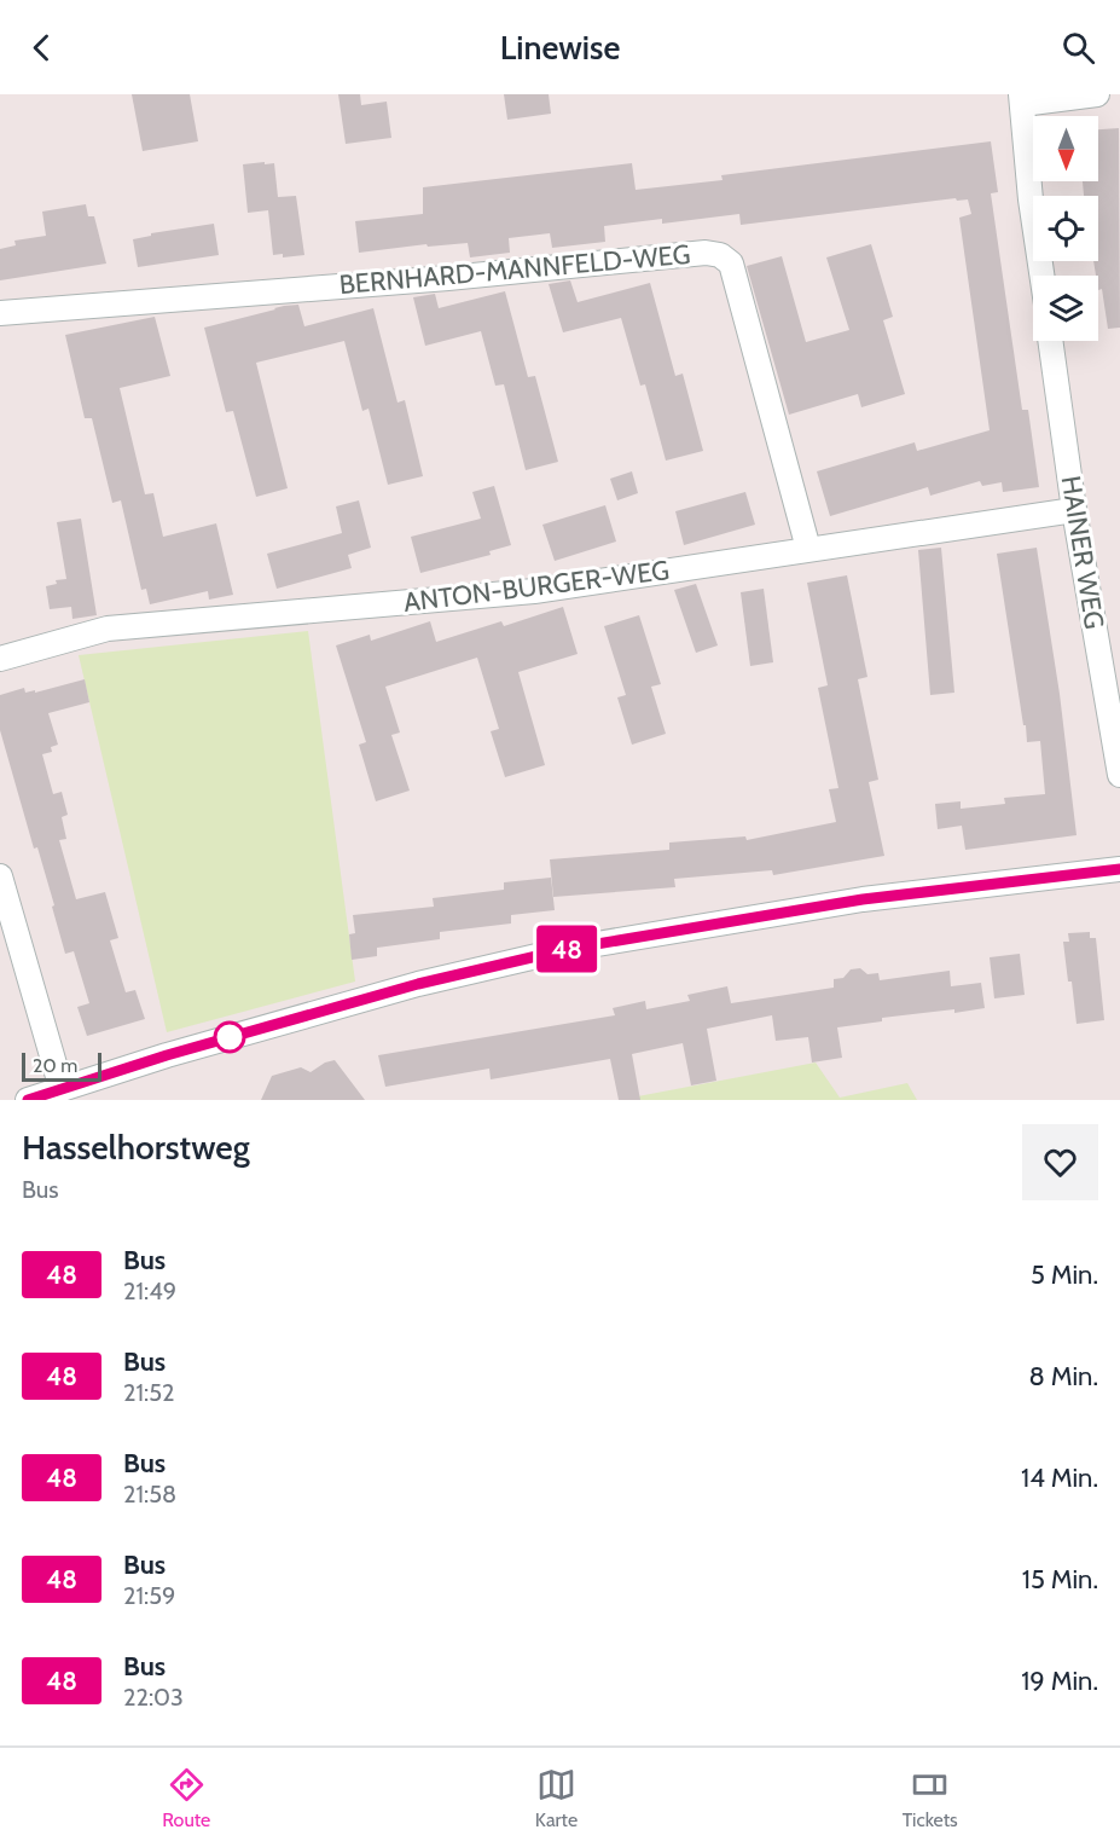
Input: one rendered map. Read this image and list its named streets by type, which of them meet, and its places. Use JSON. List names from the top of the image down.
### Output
{
  "streets": {
    "street": ["BERNHARD-MANNFELD-WEG", "HAINER WEG", "ANTON-BURGER-WEG"]
  },
  "crossings": [
    ["BERNHARD-MANNFELD-WEG", "ANTON-BURGER-WEG"],
    ["HAINER WEG", "ANTON-BURGER-WEG"]
  ],
  "lines": ["bus line 48"],
  "scale_bar": "20 m",
  "north": "bottom",
  "page": {
    "header": "Linewise",
    "on_map": "48",
    "scale": "20 m",
    "heading": ["Hasselhorstweg", "Bus"],
    "list": [
      {
        "mark": "48",
        "name": "Bus",
        "note": "21:49",
        "value": "5 Min."
      },
      {
        "mark": "48",
        "name": "Bus",
        "note": "21:52",
        "value": "8 Min."
      },
      {
        "mark": "48",
        "name": "Bus",
        "note": "21:58",
        "value": "14 Min."
      },
      {
        "mark": "48",
        "name": "Bus",
        "note": "21:59",
        "value": "15 Min."
      },
      {
        "mark": "48",
        "name": "Bus",
        "note": "22:03",
        "value": "19 Min."
      }
    ],
    "tabs": ["Route", "Karte", "Tickets"]
  }
}
